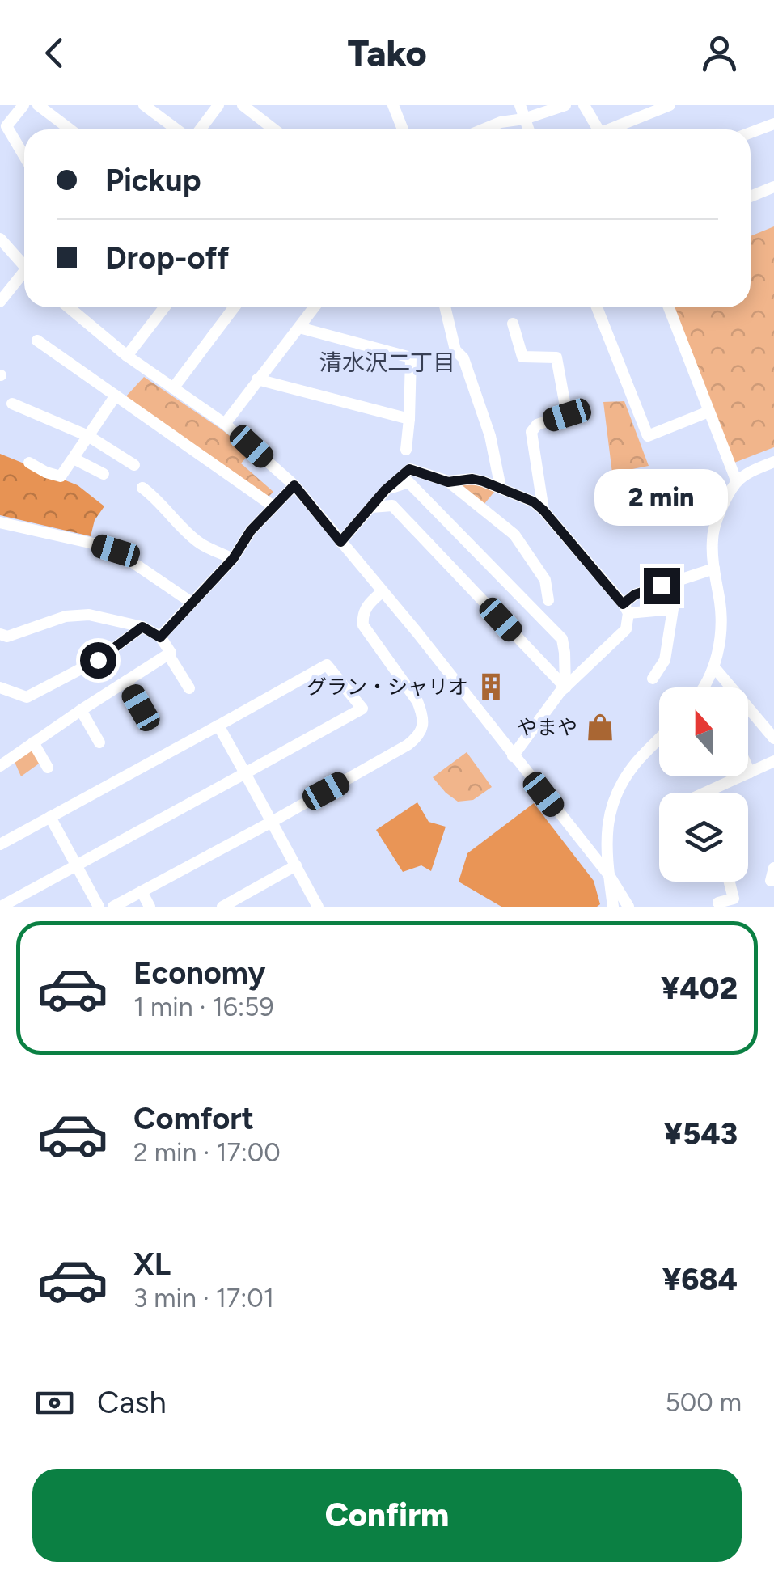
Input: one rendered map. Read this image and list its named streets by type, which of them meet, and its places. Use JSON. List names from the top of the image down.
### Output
{
  "districts": ["清水沢二丁目"],
  "places": {
    "building": ["グラン・シャリオ"],
    "shop": ["やまや"]
  },
  "north": "top",
  "page": {
    "header": "Tako",
    "banner": ["Pickup", "Drop-off"],
    "bubble": "2 min",
    "list": [
      {
        "name": "Economy",
        "note": "1 min · 16:59",
        "value": "¥402"
      },
      {
        "name": "Comfort",
        "note": "2 min · 17:00",
        "value": "¥543"
      },
      {
        "name": "XL",
        "note": "3 min · 17:01",
        "value": "¥684"
      }
    ],
    "pay": ["Cash", "500 m"],
    "buttons": "Confirm"
  }
}
